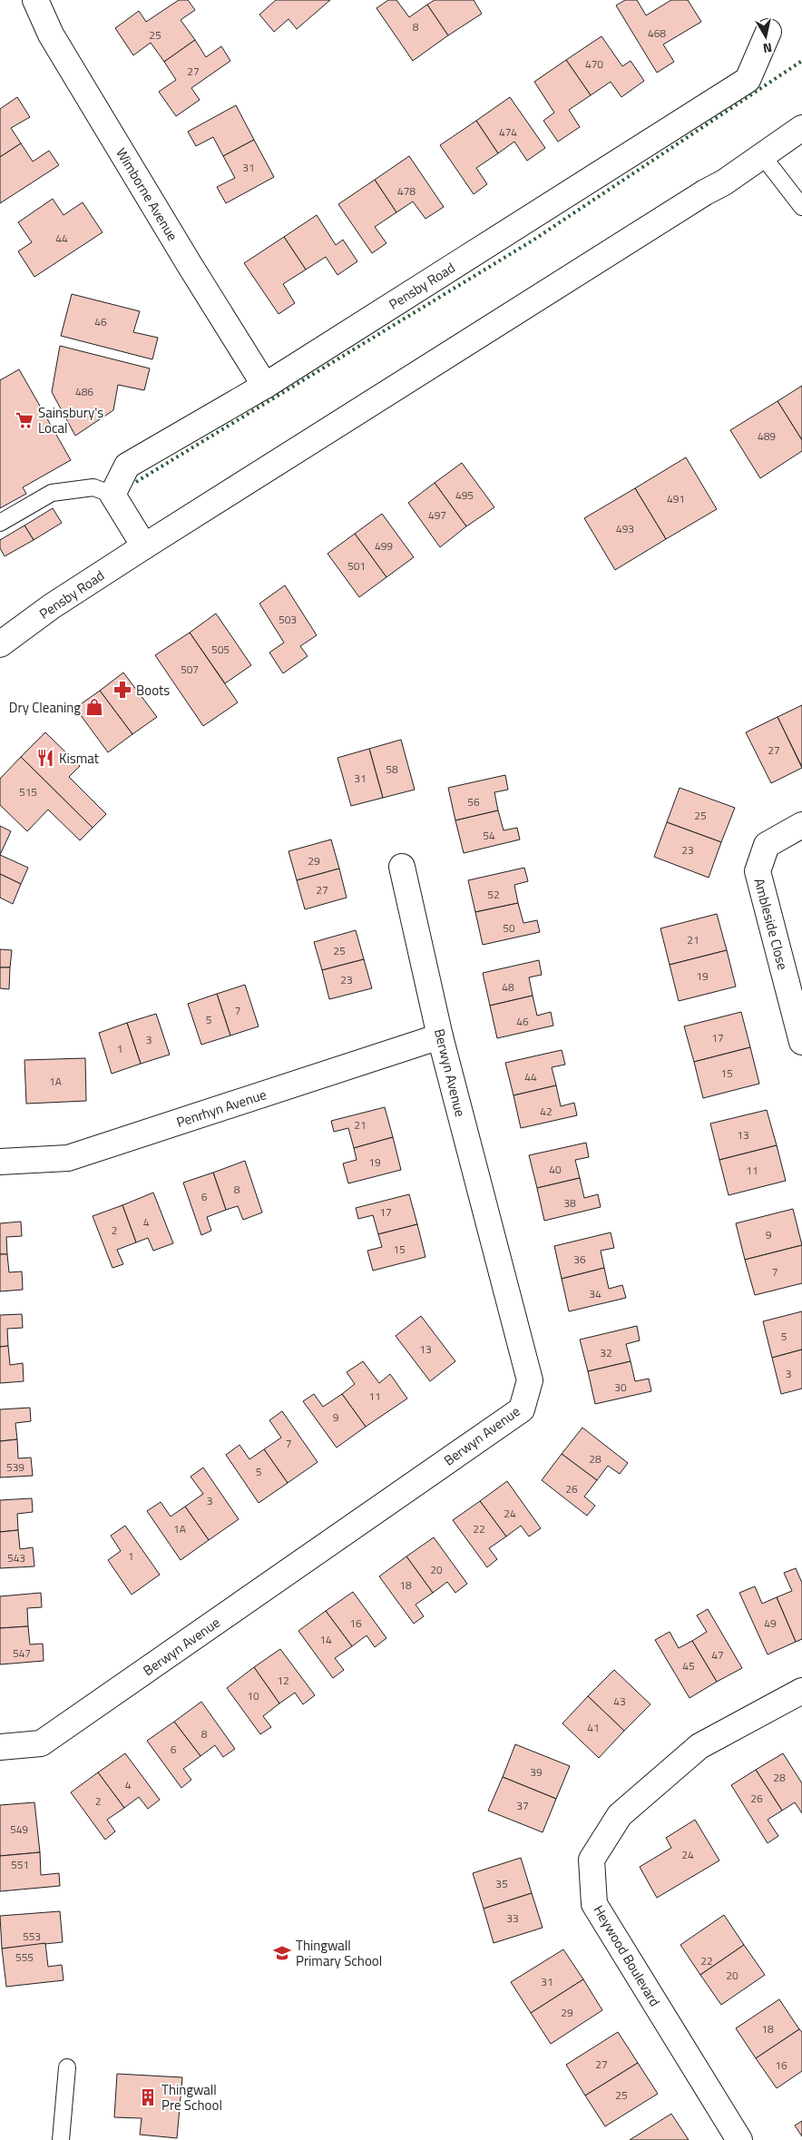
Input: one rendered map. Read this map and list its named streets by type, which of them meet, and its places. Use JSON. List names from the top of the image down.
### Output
{
  "streets": {
    "street": [
      "Wimborne Avenue",
      "Pensby Road",
      "Ambleside Close",
      "Berwyn Avenue",
      "Penrhyn Avenue",
      "Heywood Boulevard"
    ]
  },
  "crossings": [
    ["Wimborne Avenue", "Pensby Road"],
    ["Berwyn Avenue", "Penrhyn Avenue"]
  ],
  "places": {
    "supermarket": ["Sainsbury's Local"],
    "pharmacy": ["Boots"],
    "shop": ["Dry Cleaning"],
    "restaurant": ["Kismat"],
    "school or university": ["Thingwall Primary School"],
    "building": ["Thingwall Pre School"]
  },
  "house_numbers": [
    "8",
    "468",
    "25",
    "470",
    "27",
    "474",
    "31",
    "478",
    "44",
    "46",
    "486",
    "489",
    "495",
    "491",
    "497",
    "493",
    "499",
    "501",
    "503",
    "505",
    "507",
    "27",
    "58",
    "31",
    "515",
    "56",
    "25",
    "54",
    "23",
    "29",
    "27",
    "52",
    "50",
    "21",
    "25",
    "19",
    "23",
    "48",
    "7",
    "5",
    "46",
    "17",
    "3",
    "1",
    "15",
    "44",
    "1A",
    "42",
    "21",
    "13",
    "19",
    "40",
    "11",
    "8",
    "6",
    "38",
    "17",
    "4",
    "2",
    "9",
    "15",
    "36",
    "7",
    "34",
    "5",
    "13",
    "32",
    "3",
    "30",
    "11",
    "9",
    "7",
    "28",
    "539",
    "5",
    "26",
    "3",
    "24",
    "1A",
    "22",
    "1",
    "543",
    "20",
    "18",
    "16",
    "49",
    "14",
    "547",
    "47",
    "45",
    "12",
    "10",
    "43",
    "41",
    "8",
    "6",
    "39",
    "28",
    "4",
    "26",
    "2",
    "37",
    "549",
    "24",
    "551",
    "35",
    "33",
    "553",
    "555",
    "22",
    "20",
    "31",
    "29",
    "18",
    "27",
    "16",
    "25"
  ],
  "north": "bottom"
}
